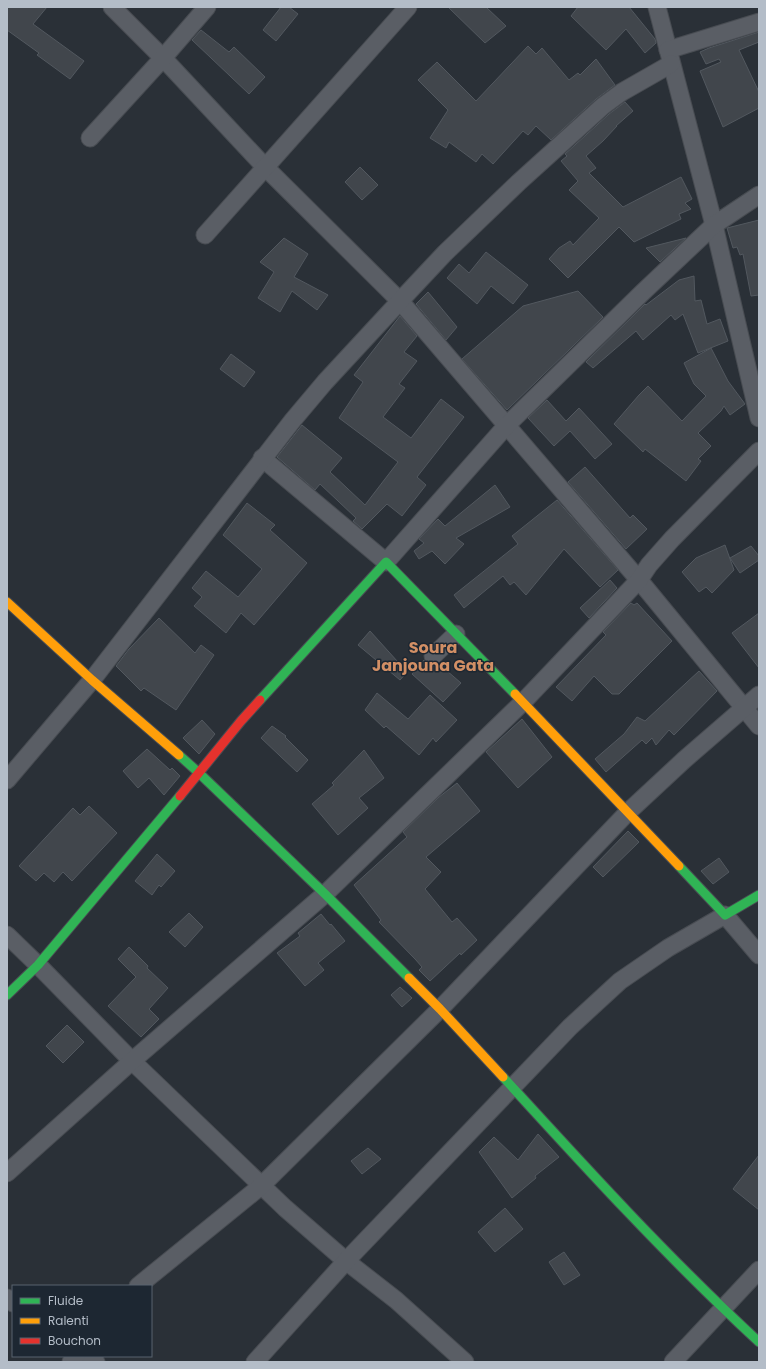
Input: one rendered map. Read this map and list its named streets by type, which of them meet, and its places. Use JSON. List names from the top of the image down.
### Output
{
  "districts": ["Soura Janjouna Gata"],
  "legend": ["Fluide", "Ralenti", "Bouchon"]
}
